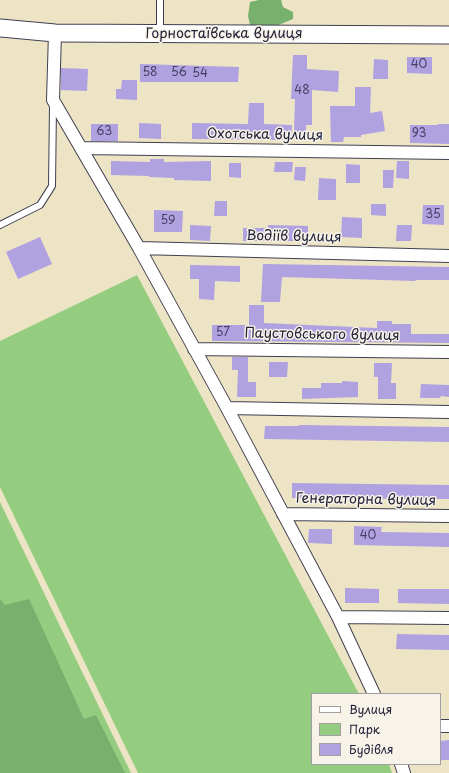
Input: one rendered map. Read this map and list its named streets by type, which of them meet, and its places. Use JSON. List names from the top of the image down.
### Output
{
  "streets": {
    "main road": ["Горностаївська вулиця"],
    "street": [
      "Охотська вулиця",
      "Водіїв вулиця",
      "Паустовського вулиця",
      "Генераторна вулиця"
    ]
  },
  "house_numbers": [
    "40",
    "58",
    "56",
    "54",
    "48",
    "63",
    "93",
    "35",
    "59",
    "57",
    "40"
  ],
  "legend": ["Вулиця", "Парк", "Будівля"]
}
